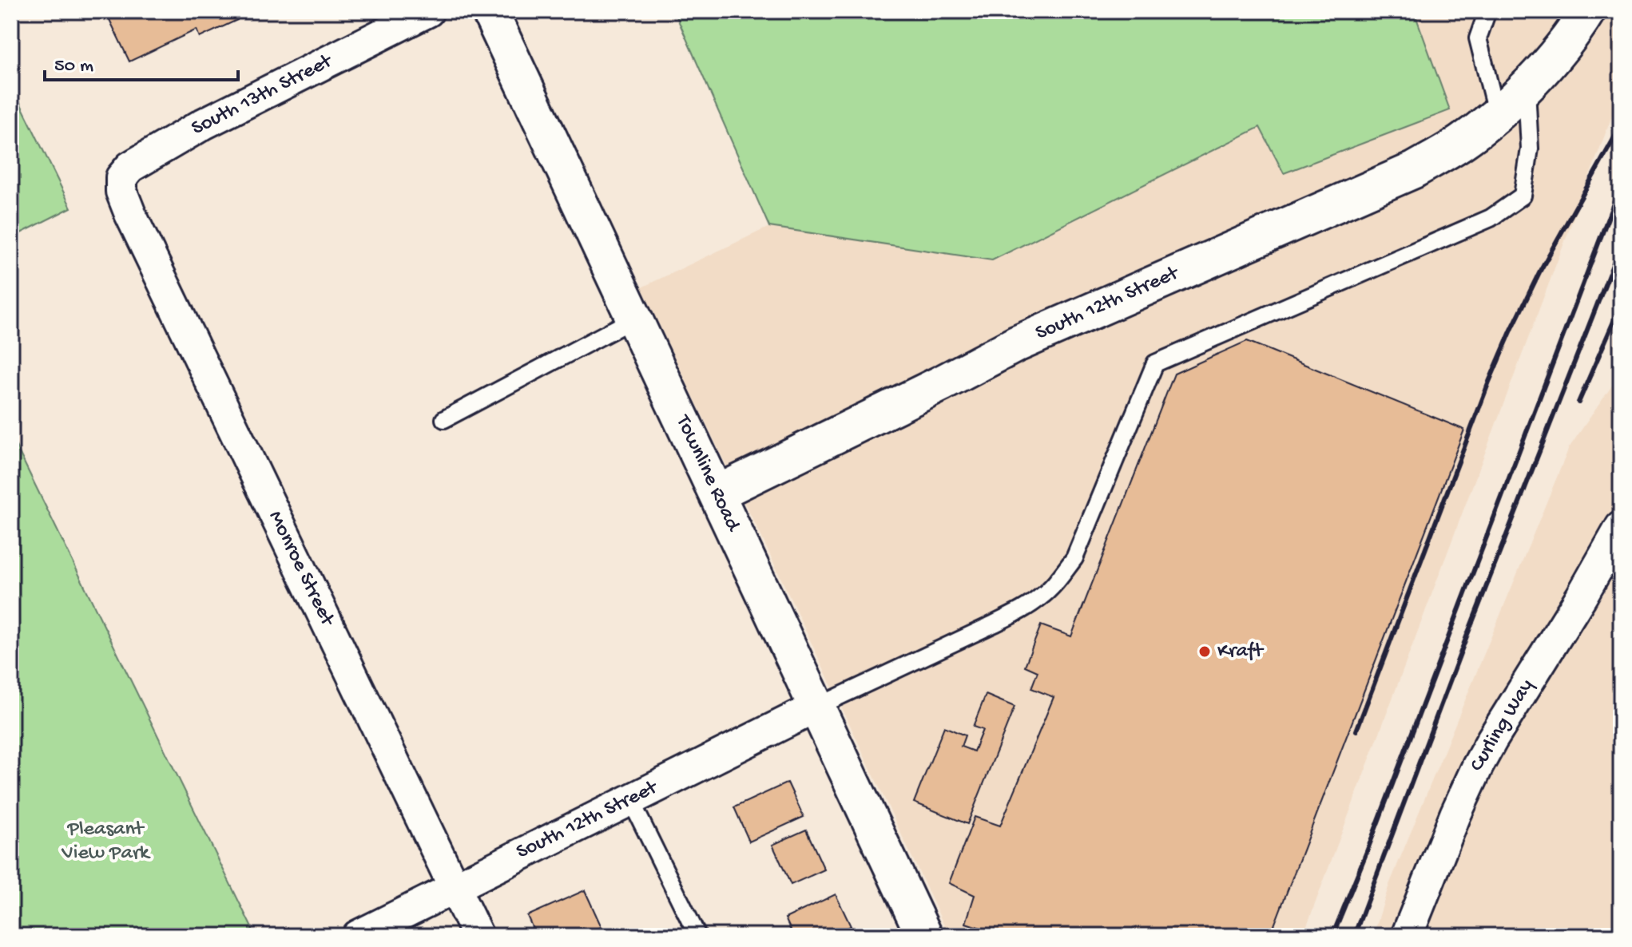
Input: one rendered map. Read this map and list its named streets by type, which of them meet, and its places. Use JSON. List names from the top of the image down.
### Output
{
  "streets": {
    "street": [
      "South 13th Street",
      "South 12th Street",
      "Townline Road",
      "Monroe Street",
      "Curling Way"
    ]
  },
  "crossings": [
    ["South 13th Street", "Monroe Street"],
    ["South 12th Street", "Townline Road"],
    ["South 12th Street", "Monroe Street"]
  ],
  "parks": ["Pleasant View Park"],
  "places": ["Kraft"],
  "scale_bar": "50 m"
}
